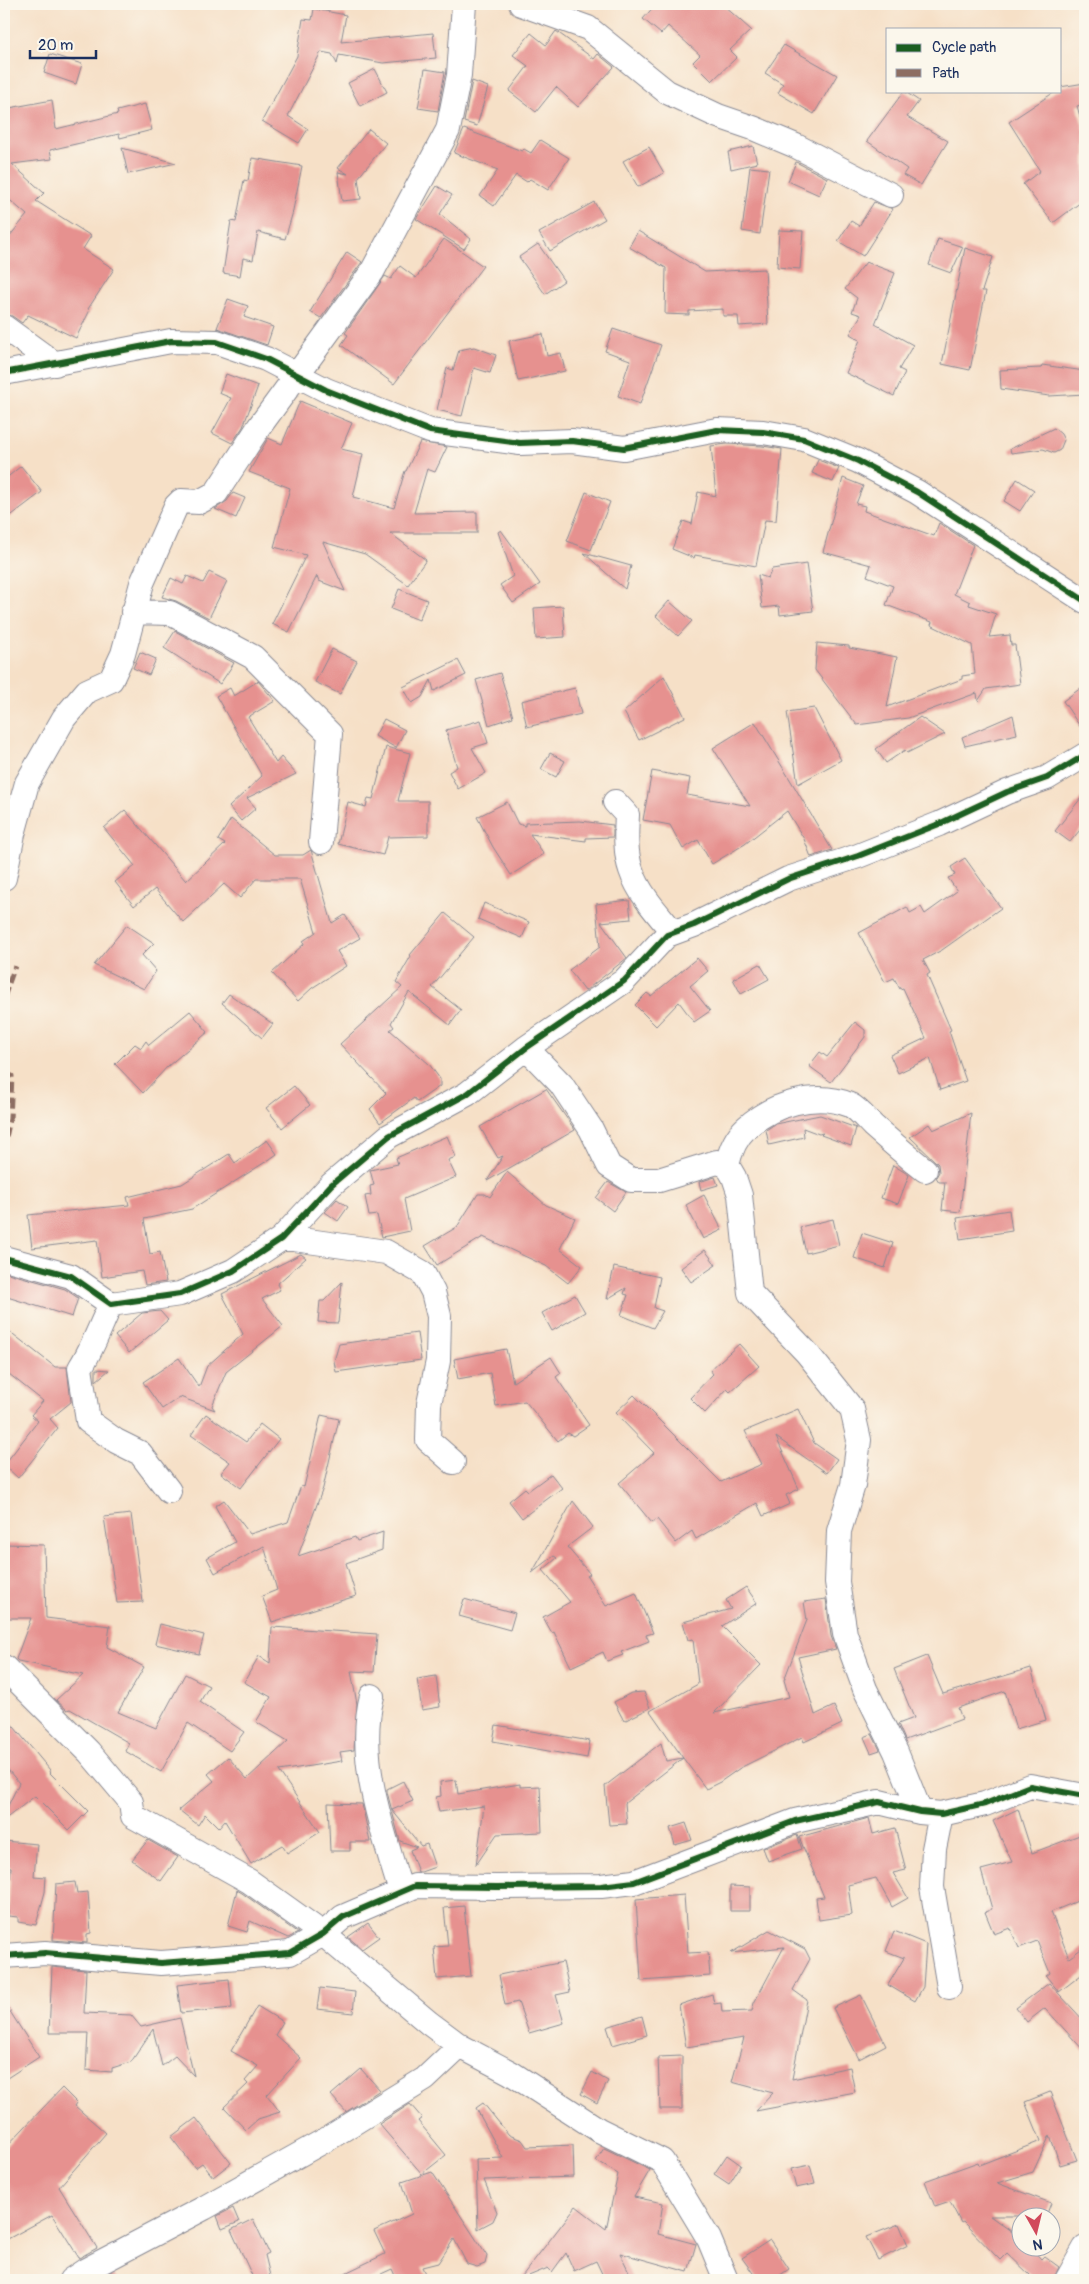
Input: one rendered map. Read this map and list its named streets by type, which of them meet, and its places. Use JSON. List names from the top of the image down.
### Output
{
  "legend": ["Cycle path", "Path"],
  "scale_bar": "20 m",
  "north": "bottom"
}
